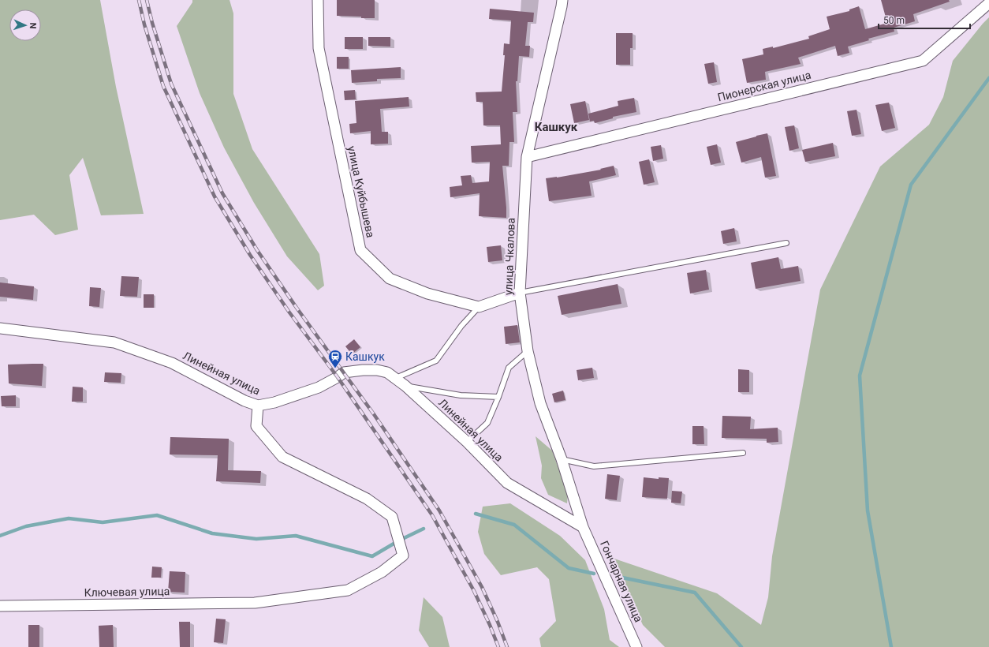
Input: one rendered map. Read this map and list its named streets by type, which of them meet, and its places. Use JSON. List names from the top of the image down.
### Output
{
  "streets": {
    "street": [
      "Пионерская улица",
      "улица Куйбышева",
      "улица Чкалова",
      "Линейная улица",
      "Гончарная улица",
      "Ключевая улица"
    ]
  },
  "crossings": [
    ["Пионерская улица", "улица Чкалова"],
    ["улица Чкалова", "Линейная улица"],
    ["улица Чкалова", "Гончарная улица"],
    ["Линейная улица", "Гончарная улица"],
    ["Линейная улица", "Ключевая улица"]
  ],
  "districts": ["Кашкук"],
  "places": {
    "station": ["Кашкук"]
  },
  "scale_bar": "50 m",
  "north": "right"
}
